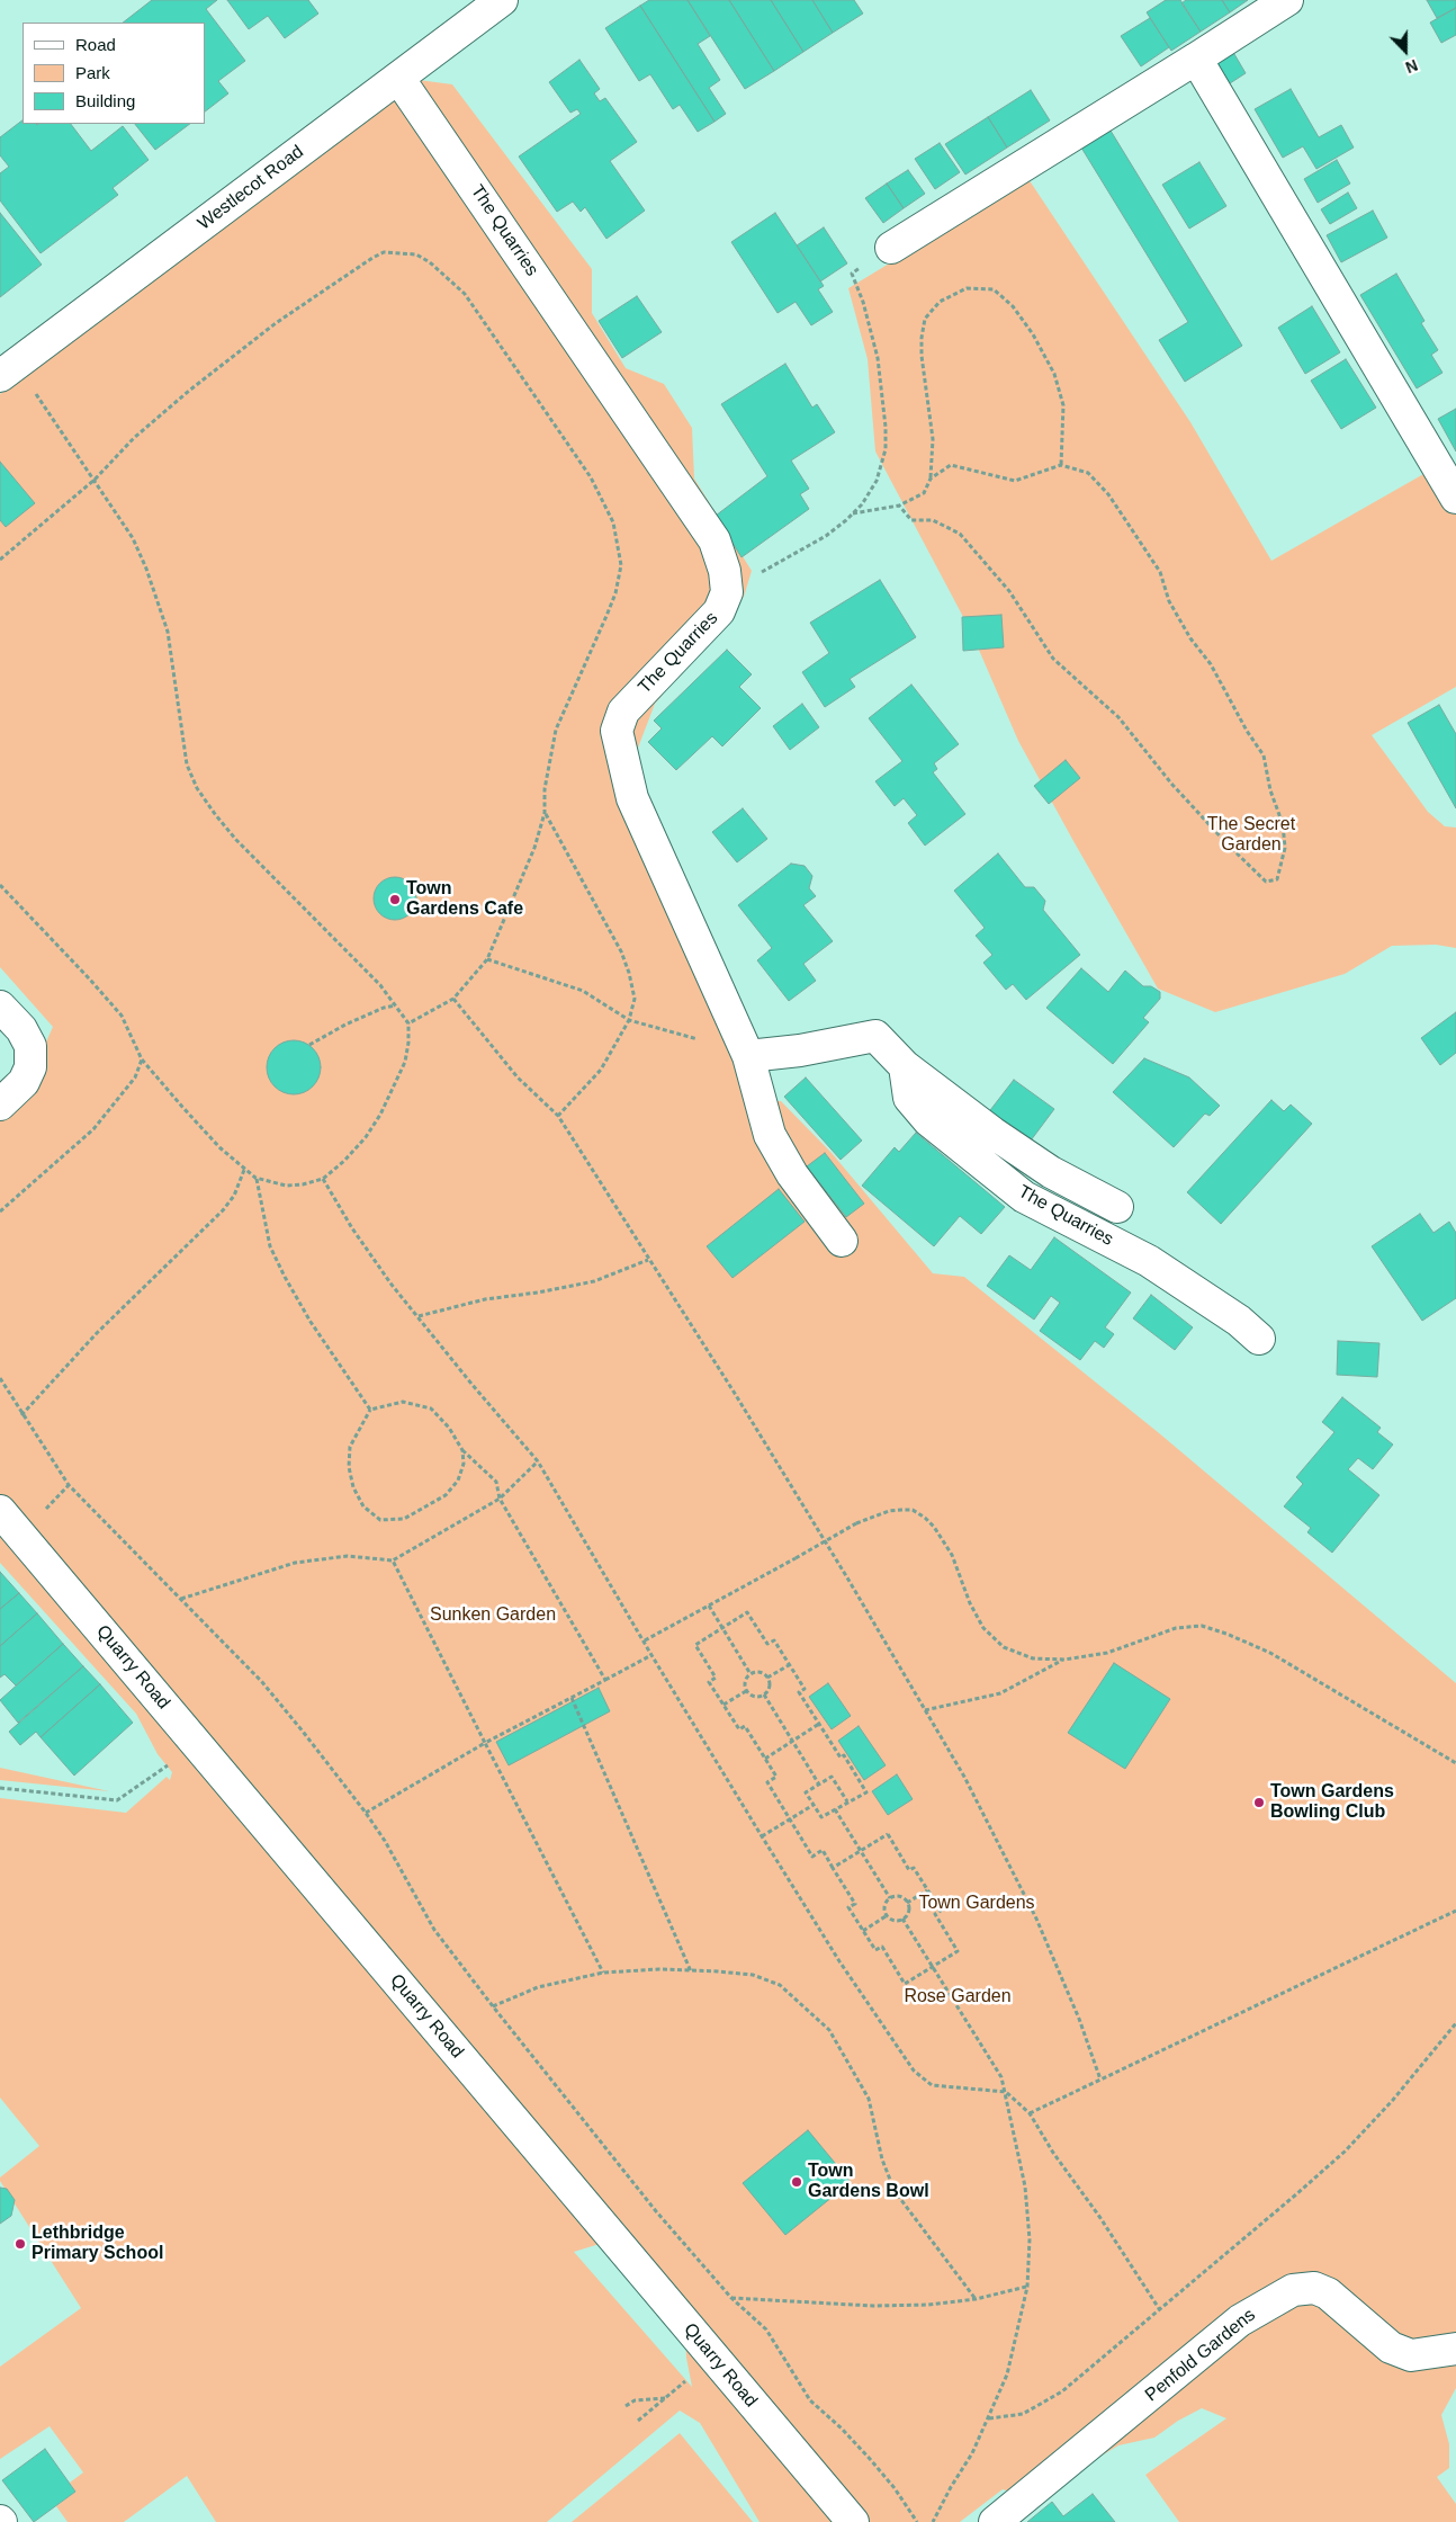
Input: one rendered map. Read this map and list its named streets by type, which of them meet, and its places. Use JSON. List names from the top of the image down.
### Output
{
  "streets": {
    "street": [
      "Westlecot Road",
      "The Quarries",
      "Quarry Road",
      "Penfold Gardens"
    ]
  },
  "crossings": [
    ["Westlecot Road", "The Quarries"]
  ],
  "parks": [
    "The Secret Garden",
    "Sunken Garden",
    "Town Gardens",
    "Rose Garden"
  ],
  "places": [
    "Town Gardens Cafe",
    "Town Gardens Bowling Club",
    "Town Gardens Bowl",
    "Lethbridge Primary School"
  ],
  "legend": ["Road", "Park", "Building"],
  "north": "bottom"
}
